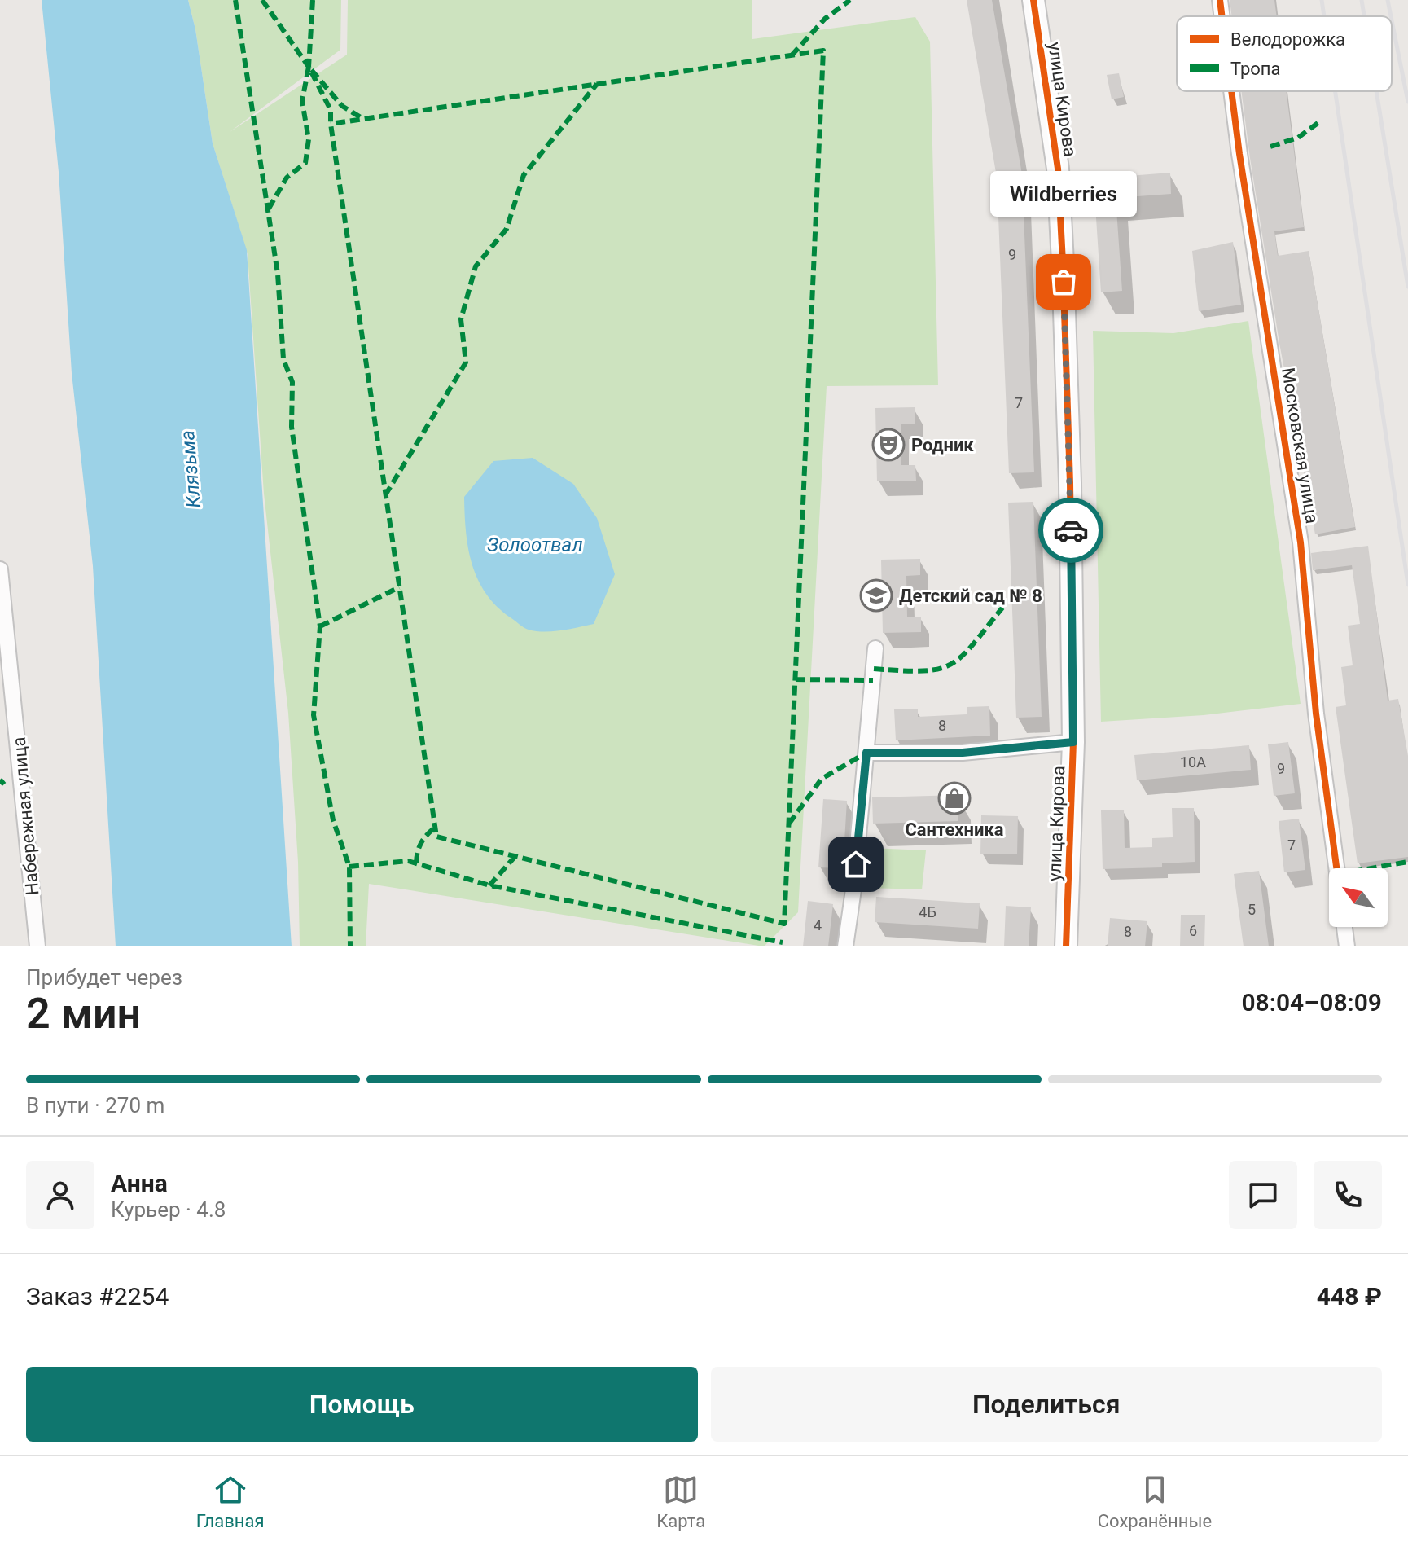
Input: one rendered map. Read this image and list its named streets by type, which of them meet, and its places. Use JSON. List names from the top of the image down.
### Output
{
  "streets": {
    "street": ["улица Кирова", "Московская улица", "Набережная улица"]
  },
  "water": ["Клязьма", "Золоотвал"],
  "places": {
    "other": ["Wildberries"],
    "theatre": ["Родник"],
    "school or university": ["Детский сад № 8"],
    "shop": ["Сантехника"]
  },
  "house_numbers": [
    "9",
    "7",
    "8",
    "10А",
    "9",
    "7",
    "5",
    "4Б",
    "4",
    "6",
    "8"
  ],
  "legend": ["Велодорожка", "Тропа"],
  "north": "top left",
  "page": {
    "bubble": "Wildberries",
    "heading": ["2 мин", "Прибудет через", "08:04–08:09"],
    "panel": [
      "Анна",
      "Курьер · 4.8",
      "Заказ #2254",
      "448 ₽"
    ],
    "bar": "В пути · 270 m",
    "buttons": ["Помощь", "Поделиться"],
    "tabs": ["Главная", "Карта", "Сохранённые"]
  }
}
